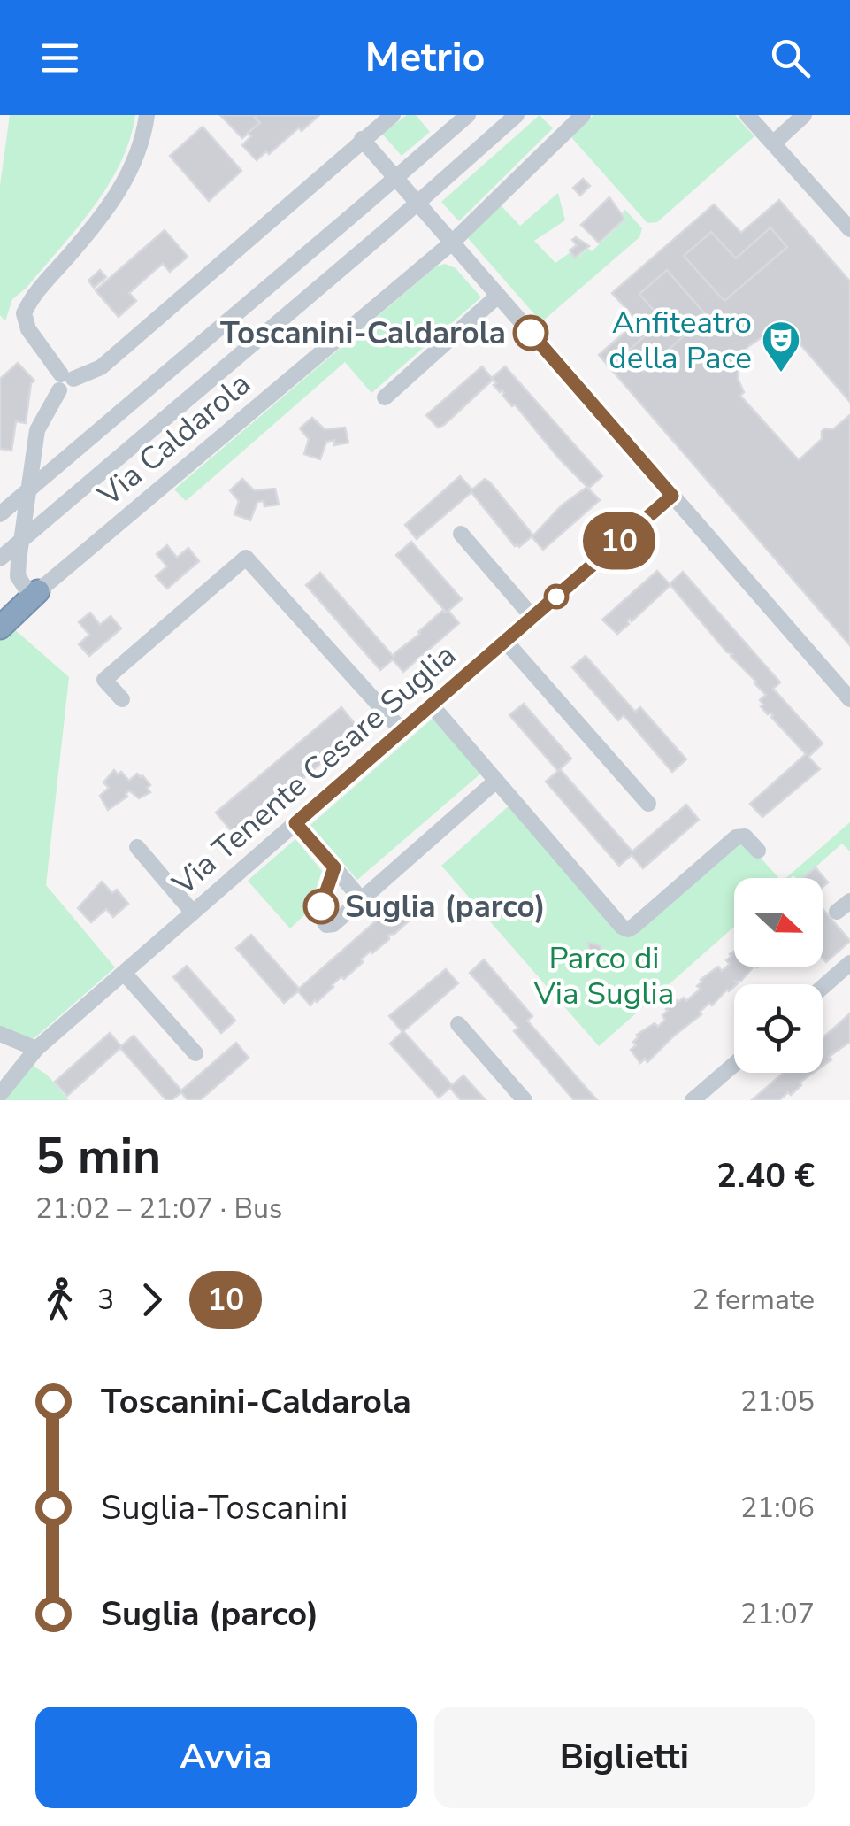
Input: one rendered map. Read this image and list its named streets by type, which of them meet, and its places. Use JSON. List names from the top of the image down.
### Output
{
  "streets": {
    "street": ["Via Caldarola", "Via Tenente Cesare Suglia"]
  },
  "parks": ["Parco di Via Suglia"],
  "places": {
    "other": ["Toscanini-Caldarola", "Suglia (parco)"],
    "theatre": ["Anfiteatro della Pace"]
  },
  "lines": ["bus line 10"],
  "north": "right",
  "page": {
    "header": "Metrio",
    "on_map": "10",
    "heading": ["5 min", "21:02 – 21:07 · Bus", "2.40 €"],
    "legs": ["3", "10", "2 fermate"],
    "list": [
      {
        "name": "Toscanini-Caldarola",
        "value": "21:05"
      },
      {
        "name": "Suglia-Toscanini",
        "value": "21:06"
      },
      {
        "name": "Suglia (parco)",
        "value": "21:07"
      }
    ],
    "buttons": ["Avvia", "Biglietti"]
  }
}
